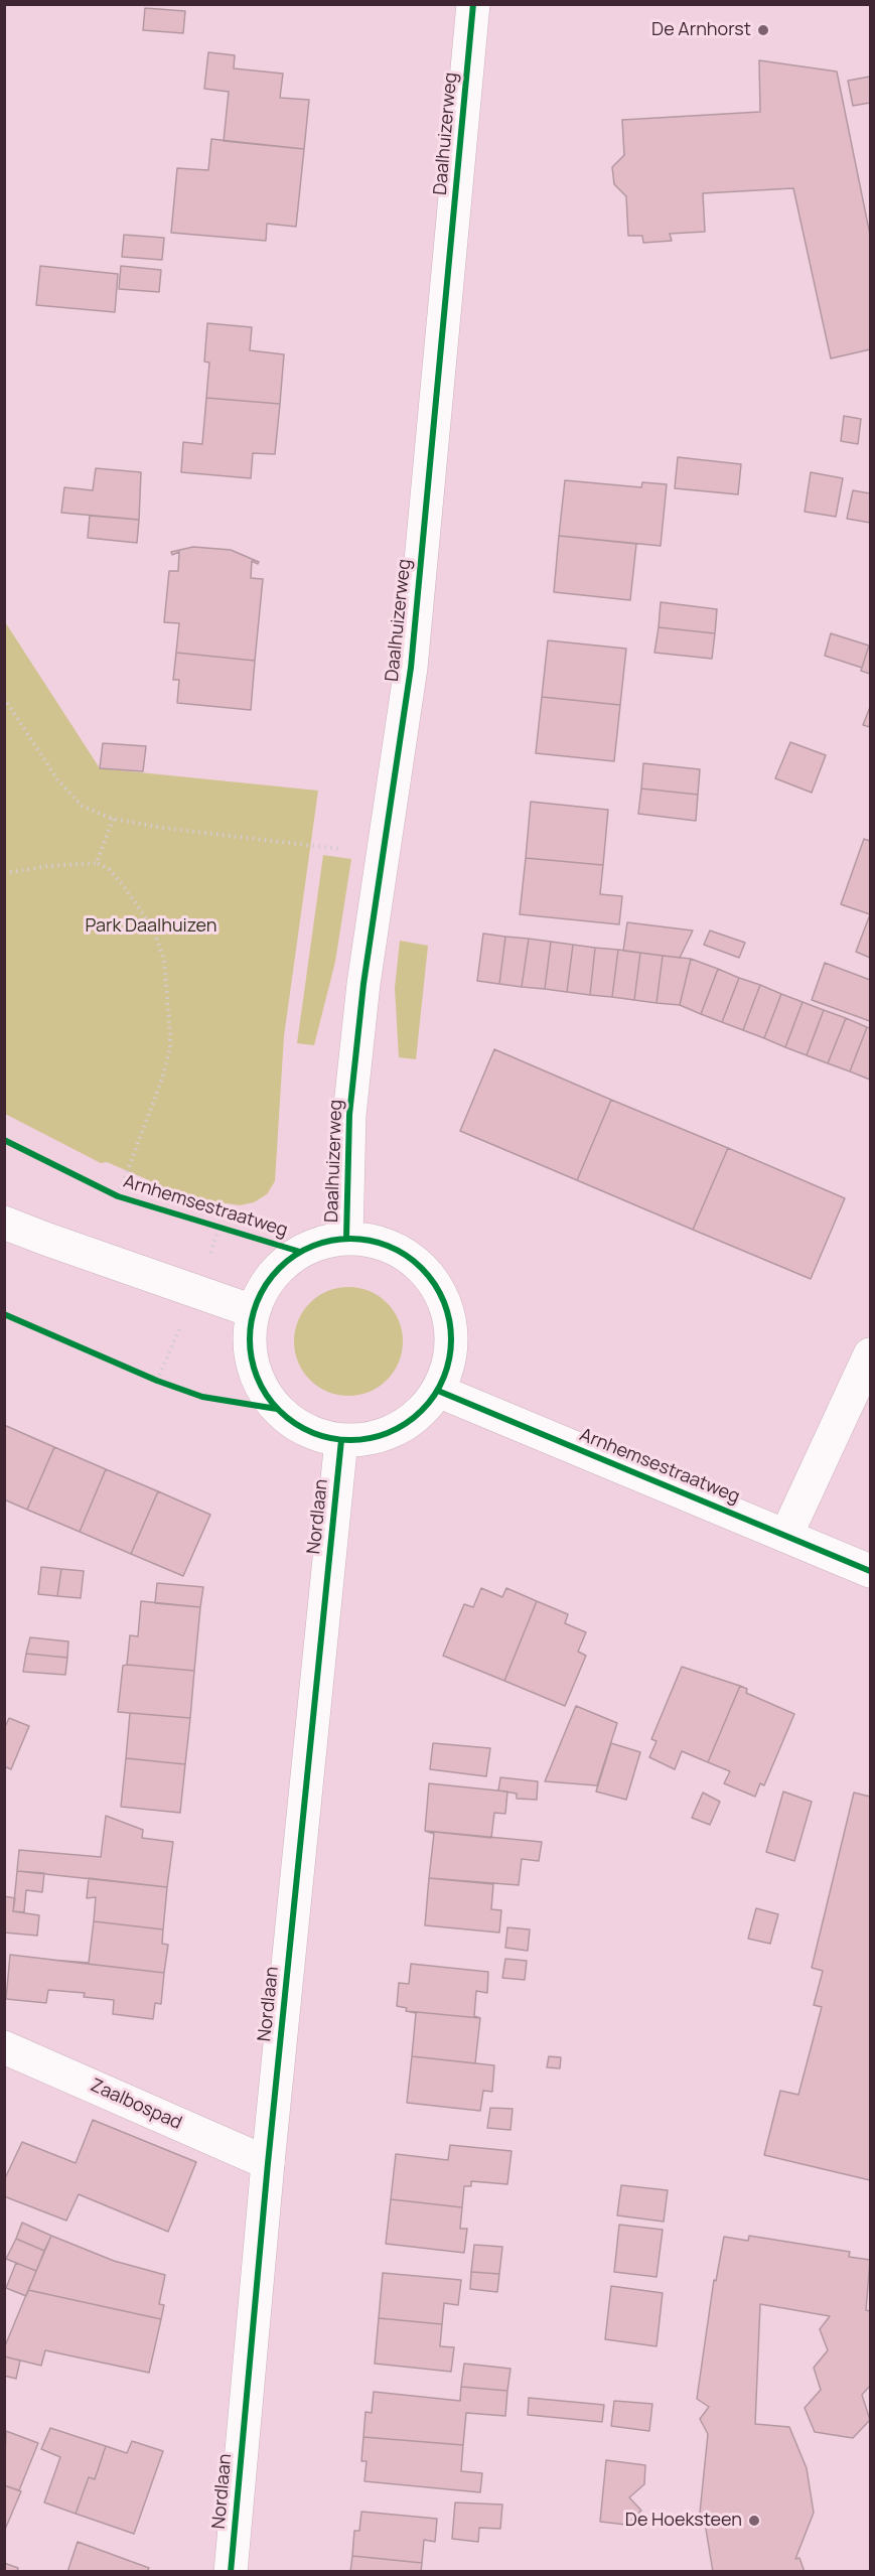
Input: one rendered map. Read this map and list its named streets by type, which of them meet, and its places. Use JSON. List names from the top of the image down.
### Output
{
  "streets": {
    "main road": [
      "Daalhuizerweg",
      "Arnhemsestraatweg",
      "Nordlaan",
      "Zaalbospad"
    ]
  },
  "crossings": [
    ["Daalhuizerweg", "Arnhemsestraatweg"],
    ["Daalhuizerweg", "Nordlaan"],
    ["Arnhemsestraatweg", "Nordlaan"],
    ["Nordlaan", "Zaalbospad"]
  ],
  "parks": ["Park Daalhuizen"],
  "places": ["De Arnhorst", "De Hoeksteen"]
}
